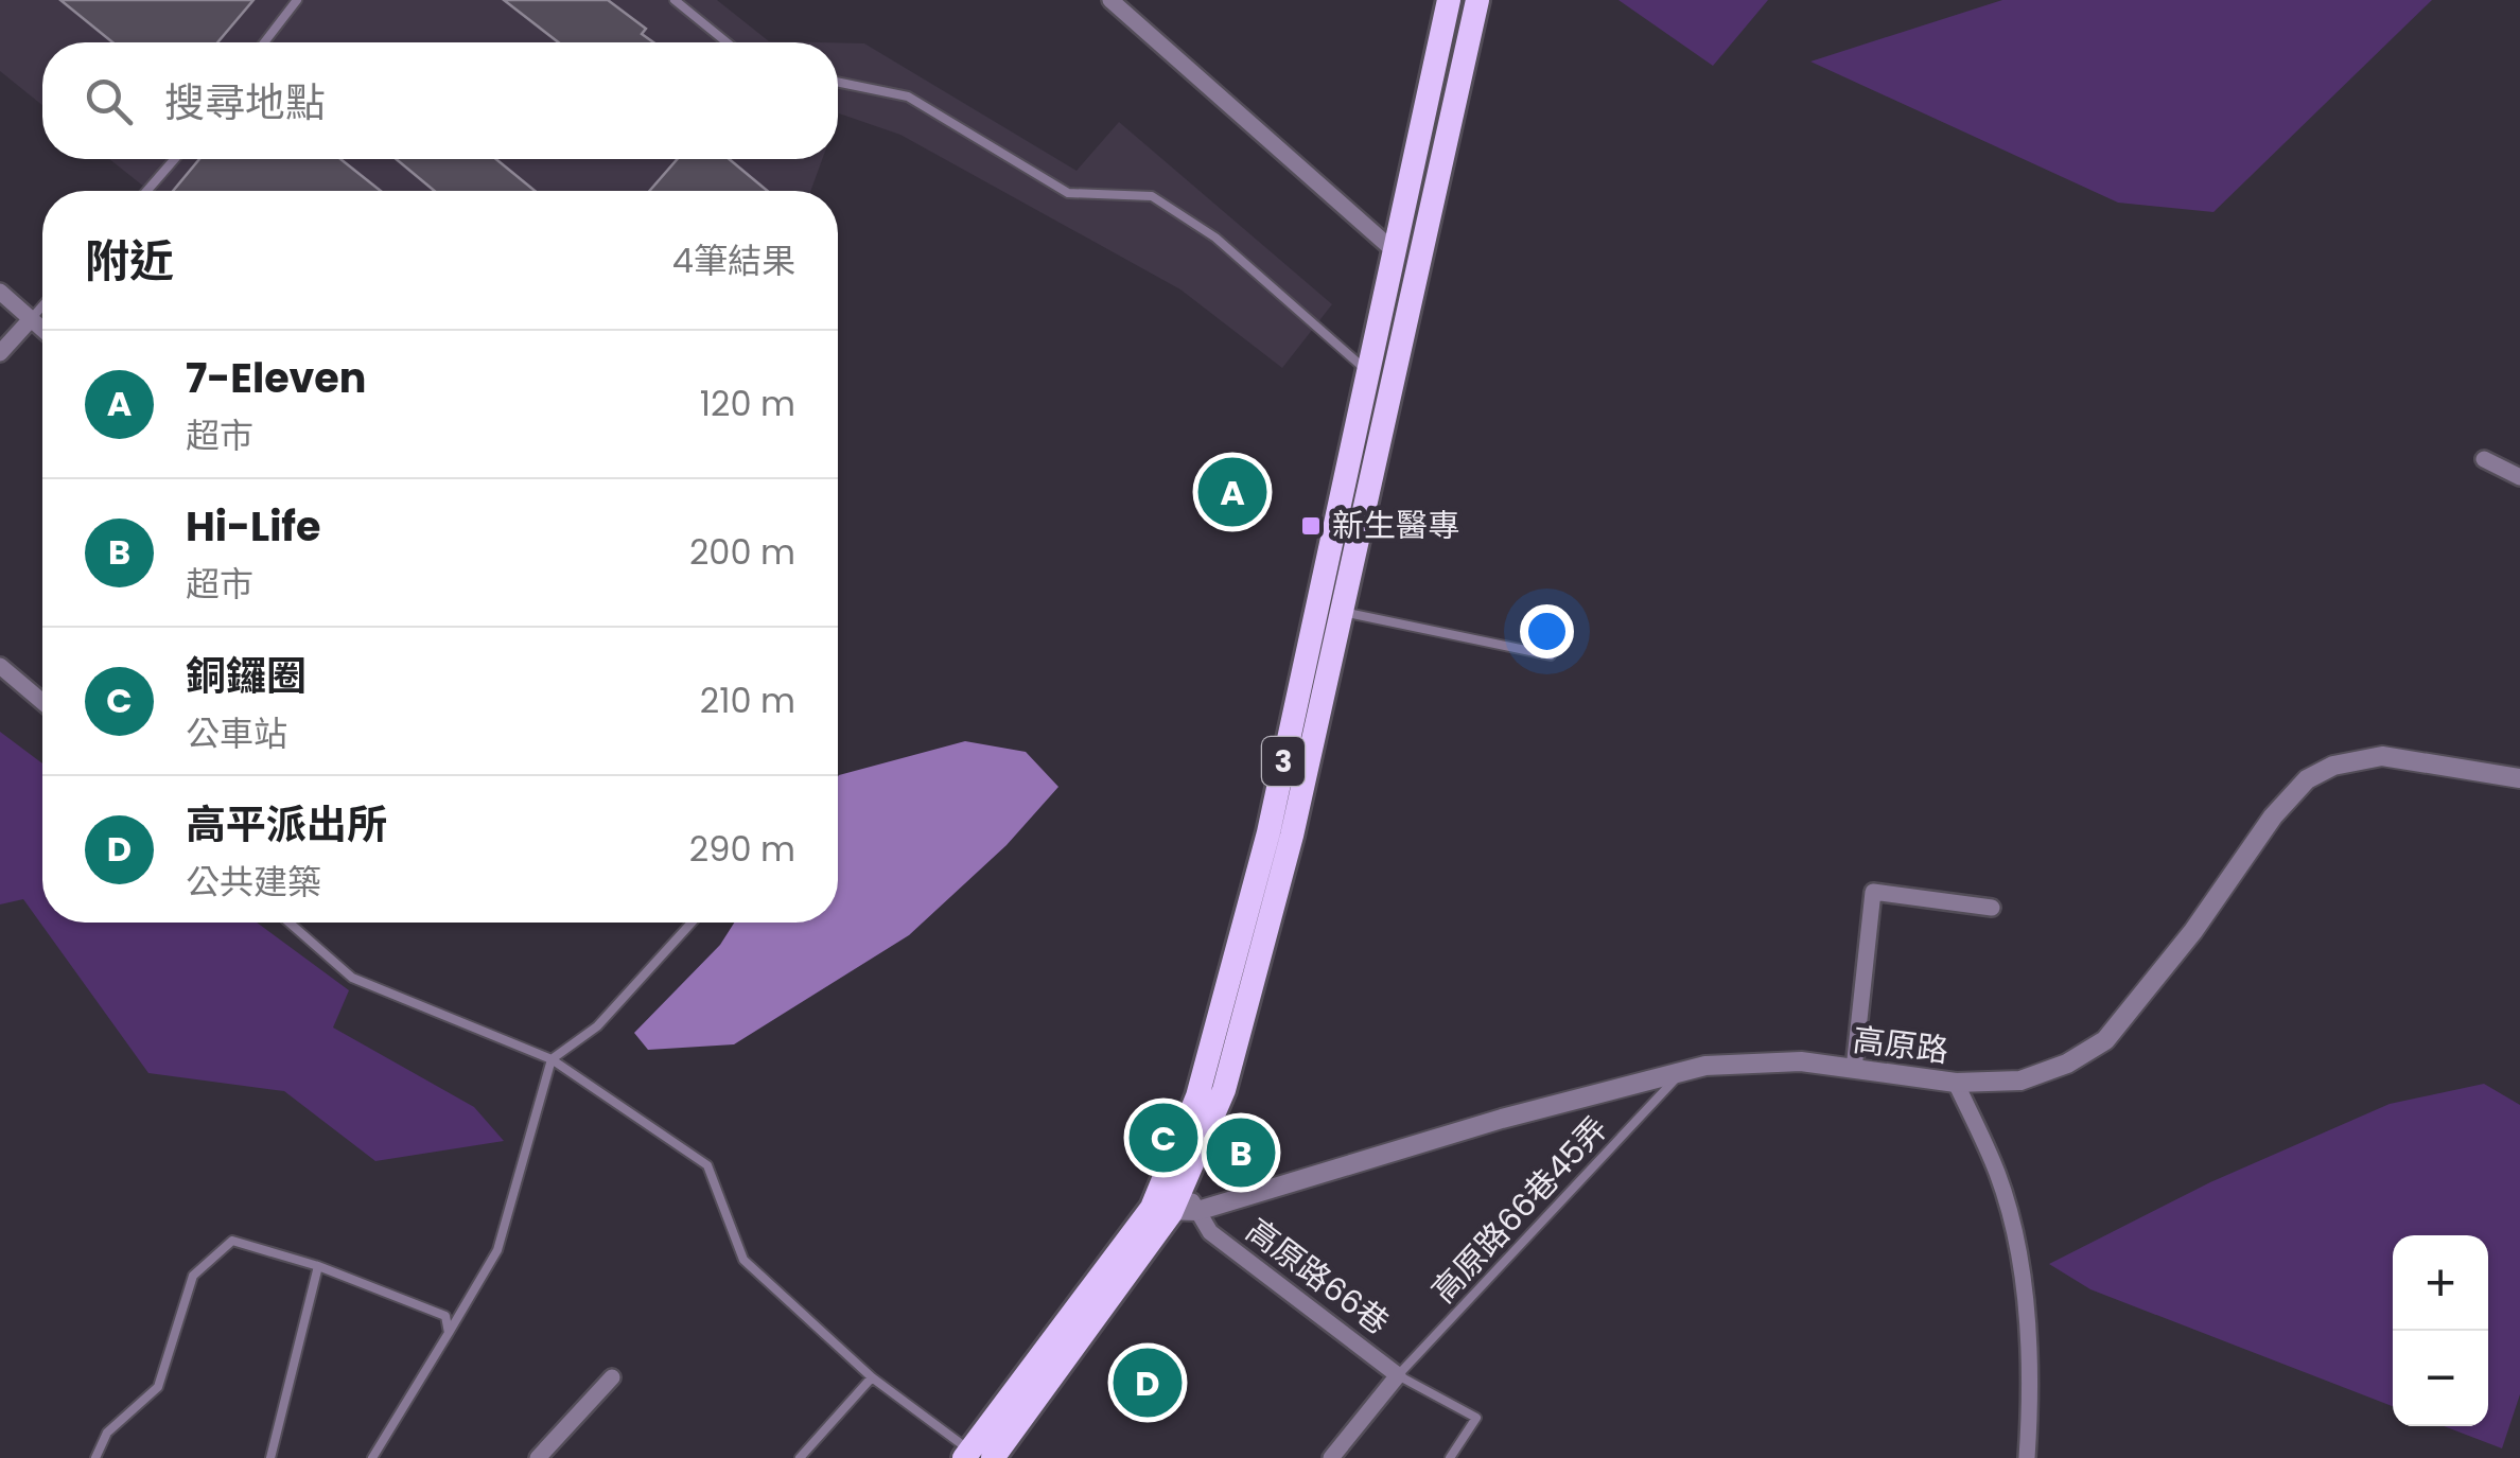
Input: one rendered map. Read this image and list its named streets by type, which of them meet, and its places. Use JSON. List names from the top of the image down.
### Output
{
  "streets": {
    "main road": ["3"],
    "street": ["高原路", "高原路66巷"],
    "lane": ["高原路66巷45弄"]
  },
  "crossings": [
    ["3", "高原路"],
    ["3", "高原路66巷"],
    ["高原路", "高原路66巷45弄"],
    ["高原路", "高原路66巷"],
    ["高原路66巷45弄", "高原路66巷"]
  ],
  "places": {
    "transit": ["新生醫專"]
  },
  "page": {
    "search": "搜尋地點",
    "heading": ["附近", "4筆結果"],
    "list": [
      {
        "mark": "A",
        "name": "7-Eleven",
        "note": "超市",
        "value": "120 m"
      },
      {
        "mark": "B",
        "name": "Hi-Life",
        "note": "超市",
        "value": "200 m"
      },
      {
        "mark": "C",
        "name": "銅鑼圈",
        "note": "公車站",
        "value": "210 m"
      },
      {
        "mark": "D",
        "name": "高平派出所",
        "note": "公共建築",
        "value": "290 m"
      }
    ],
    "pins": [
      "A",
      "C",
      "B",
      "D"
    ],
    "map_buttons": ["+", "−"]
  }
}
